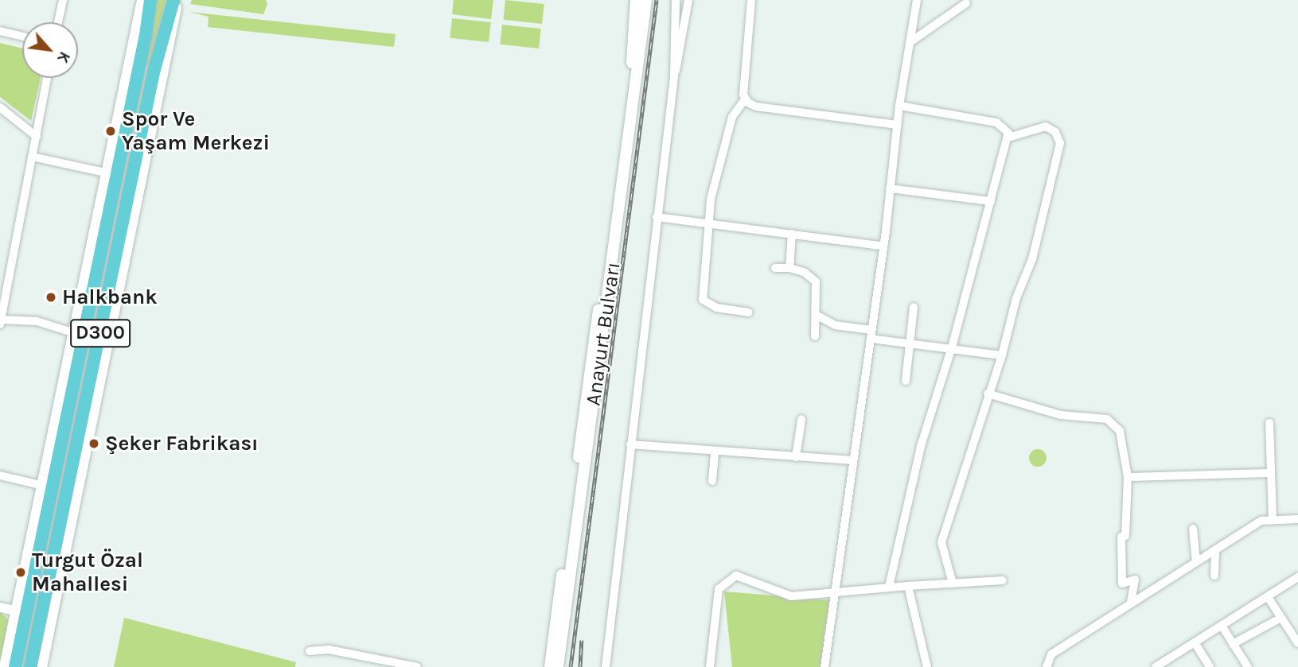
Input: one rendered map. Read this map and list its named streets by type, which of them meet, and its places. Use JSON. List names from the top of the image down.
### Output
{
  "streets": {
    "highway": ["D300"],
    "main road": ["Anayurt Bulvarı"]
  },
  "places": [
    "Spor Ve Yaşam Merkezi",
    "Halkbank",
    "Şeker Fabrikası",
    "Turgut Özal Mahallesi"
  ],
  "north": "bottom right"
}
